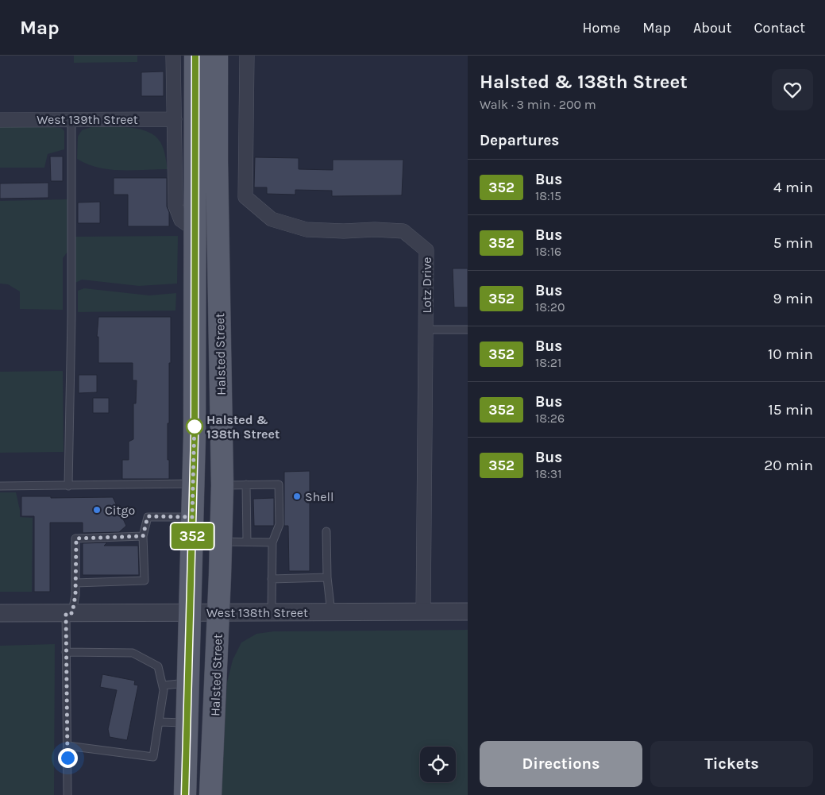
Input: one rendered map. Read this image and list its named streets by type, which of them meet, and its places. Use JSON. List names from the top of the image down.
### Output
{
  "streets": {
    "main road": ["Halsted Street"],
    "street": ["West 139th Street", "Lotz Drive", "West 138th Street"]
  },
  "crossings": [
    ["Lotz Drive", "West 138th Street"],
    ["Halsted Street", "West 138th Street"]
  ],
  "places": ["Halsted & 138th Street", "Shell", "Citgo"],
  "lines": ["bus line 352"],
  "page": {
    "header": "Map",
    "nav": [
      "Home",
      "Map",
      "About",
      "Contact"
    ],
    "on_map": "352",
    "heading": [
      ["Halsted & 138th Street", "Walk · 3 min · 200 m"],
      "Departures"
    ],
    "list": [
      {
        "mark": "352",
        "name": "Bus",
        "note": "18:15",
        "value": "4 min"
      },
      {
        "mark": "352",
        "name": "Bus",
        "note": "18:16",
        "value": "5 min"
      },
      {
        "mark": "352",
        "name": "Bus",
        "note": "18:20",
        "value": "9 min"
      },
      {
        "mark": "352",
        "name": "Bus",
        "note": "18:21",
        "value": "10 min"
      },
      {
        "mark": "352",
        "name": "Bus",
        "note": "18:26",
        "value": "15 min"
      },
      {
        "mark": "352",
        "name": "Bus",
        "note": "18:31",
        "value": "20 min"
      }
    ],
    "buttons": ["Directions", "Tickets"]
  }
}
